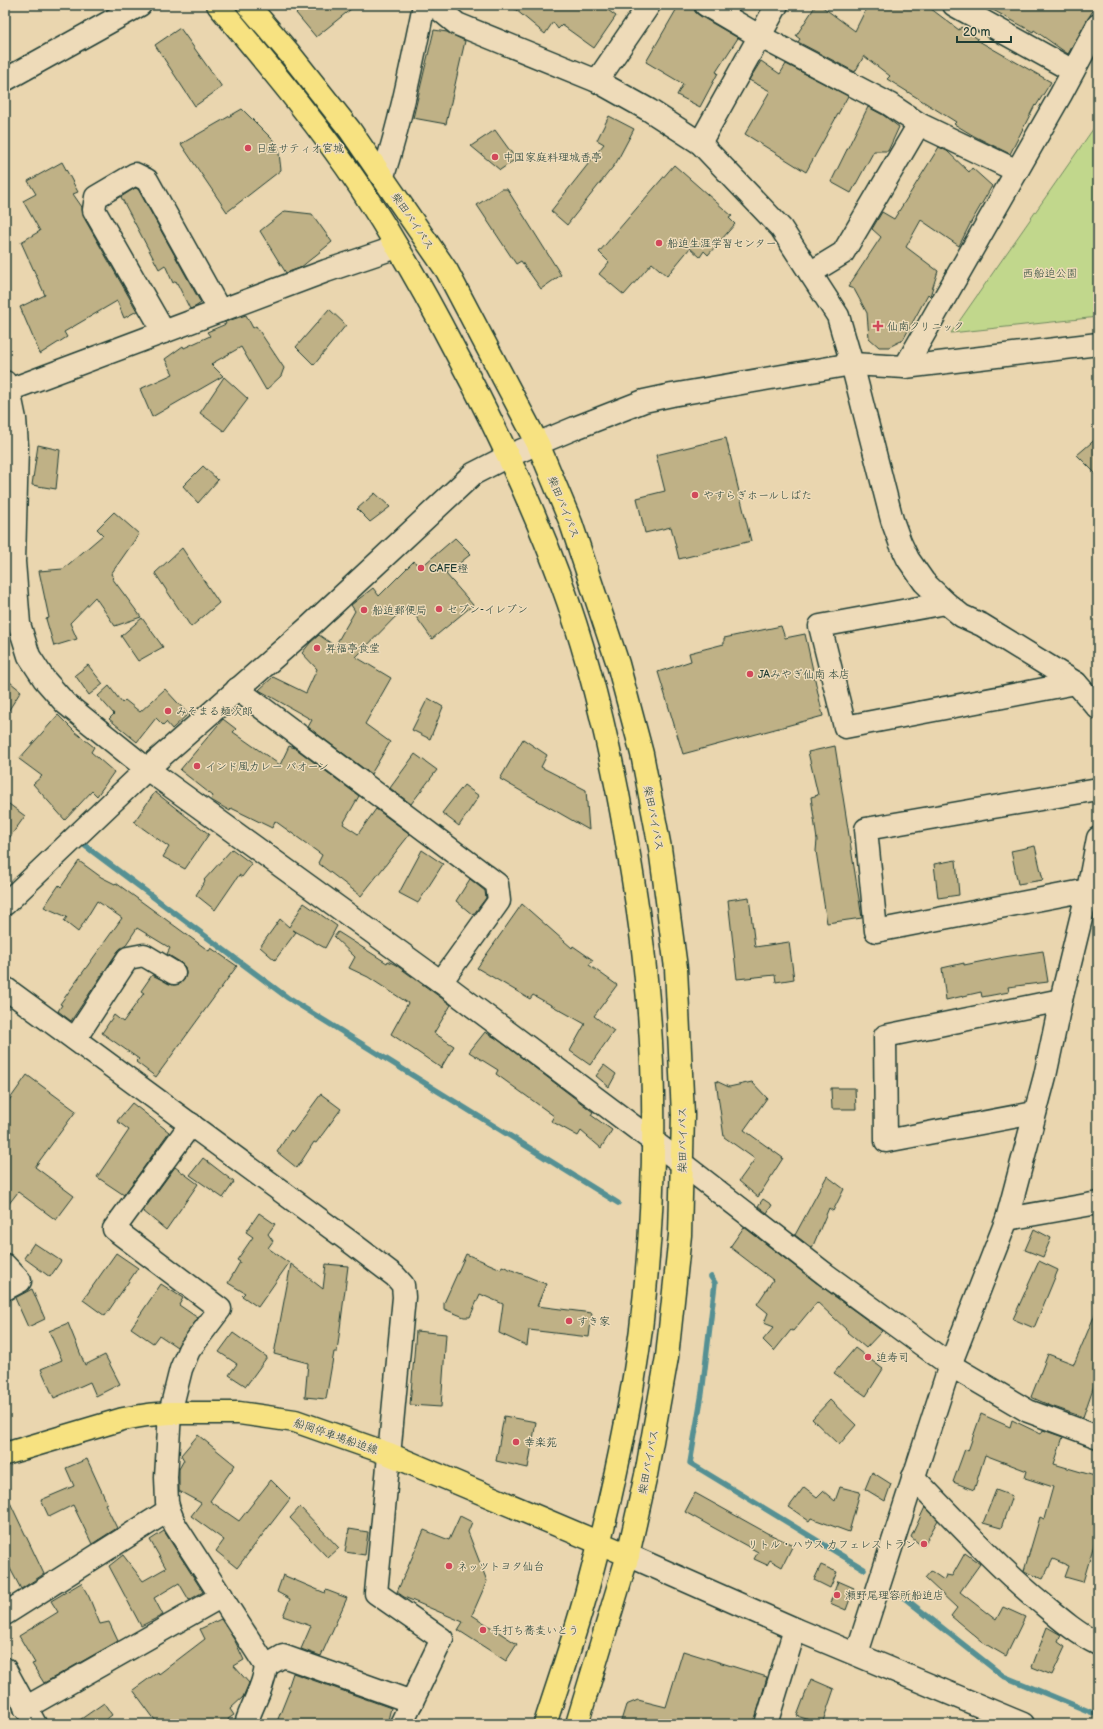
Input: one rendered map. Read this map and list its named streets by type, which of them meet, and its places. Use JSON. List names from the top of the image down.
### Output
{
  "streets": {
    "main road": ["柴田バイパス", "船岡停車場船迫線"]
  },
  "crossings": [
    ["柴田バイパス", "船岡停車場船迫線"]
  ],
  "parks": ["西船迫公園"],
  "places": {
    "other": [
      "日産サティオ宮城",
      "中国家庭料理城香亭",
      "船迫生涯学習センター",
      "やすらぎホールしばた",
      "CAFE橙",
      "セブン-イレブン",
      "船迫郵便局",
      "昇福亭食堂",
      "JAみやぎ仙南 本店",
      "みそまる麺次郎",
      "インド風カレー パオーン",
      "すき家",
      "迫寿司",
      "幸楽苑",
      "リトル・ハウス カフェレストラン",
      "ネッツトヨタ仙台",
      "瀬野尾理容所船迫店",
      "手打ち蕎麦いとう"
    ],
    "health": ["仙南クリニック"]
  },
  "scale_bar": "20 m"
}
